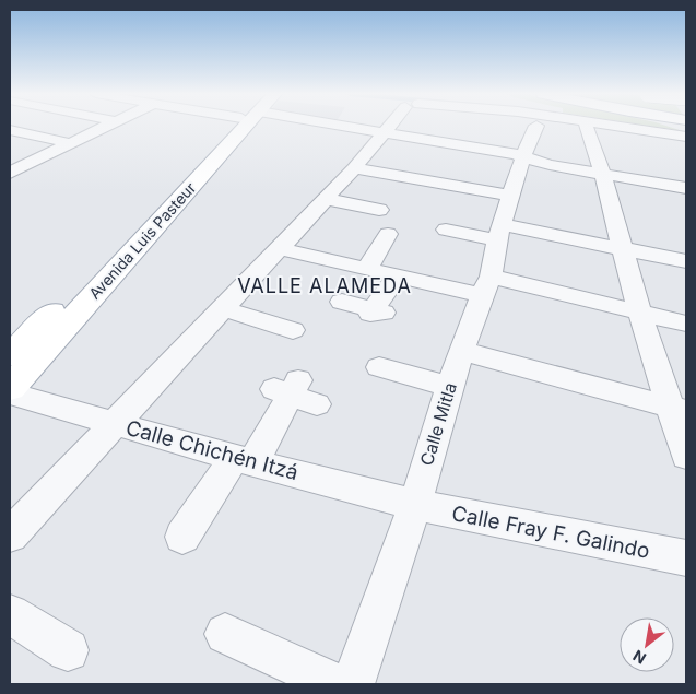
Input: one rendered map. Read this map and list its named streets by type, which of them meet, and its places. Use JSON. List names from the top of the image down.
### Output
{
  "streets": {
    "main road": ["Avenida Luis Pasteur"],
    "street": ["Calle Mitla", "Calle Chichén Itzá", "Calle Fray F. Galindo"]
  },
  "crossings": [
    ["Calle Mitla", "Calle Chichén Itzá"],
    ["Calle Mitla", "Calle Fray F. Galindo"],
    ["Calle Chichén Itzá", "Calle Fray F. Galindo"]
  ],
  "districts": ["VALLE ALAMEDA"],
  "north": "bottom left"
}
